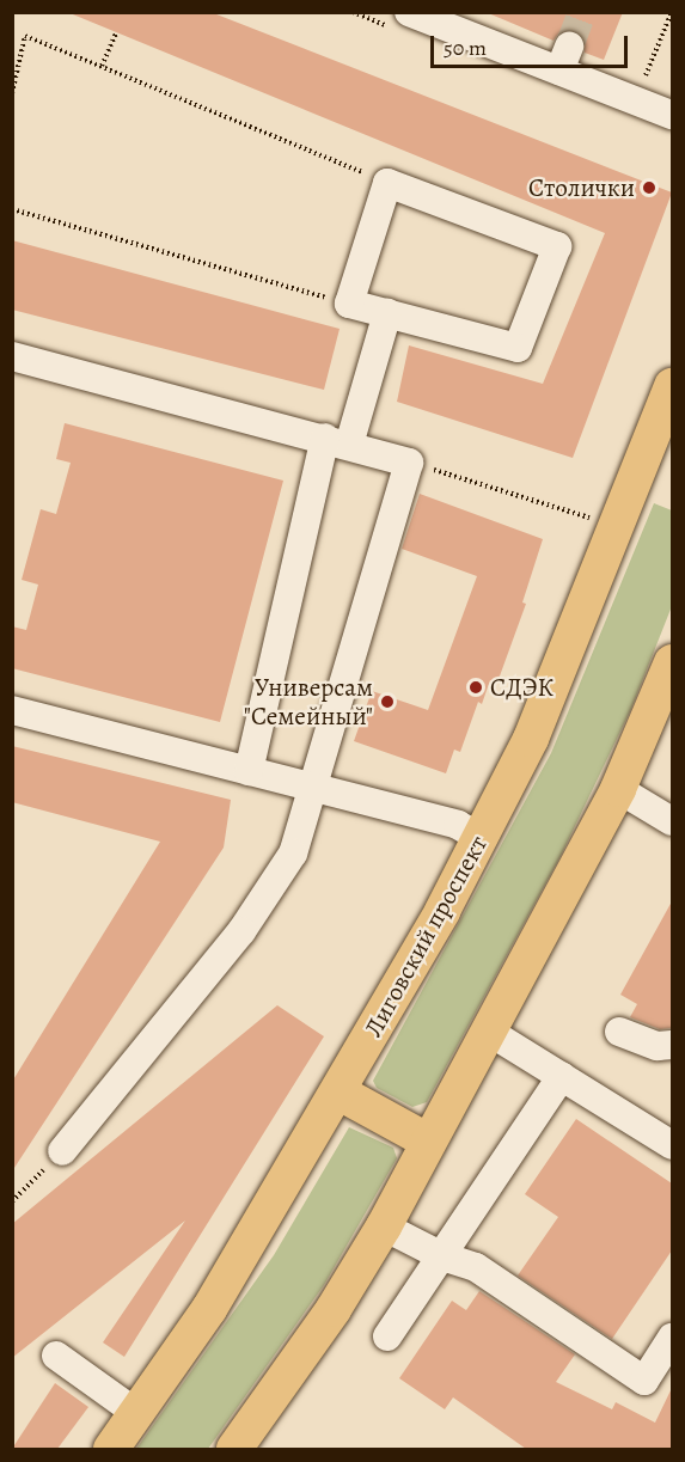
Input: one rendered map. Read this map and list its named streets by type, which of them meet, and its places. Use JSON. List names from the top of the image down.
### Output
{
  "streets": {
    "main road": ["Лиговский проспект"]
  },
  "places": ["Столички", "СДЭК", "Универсам \"Семейный\""],
  "scale_bar": "50 m"
}
